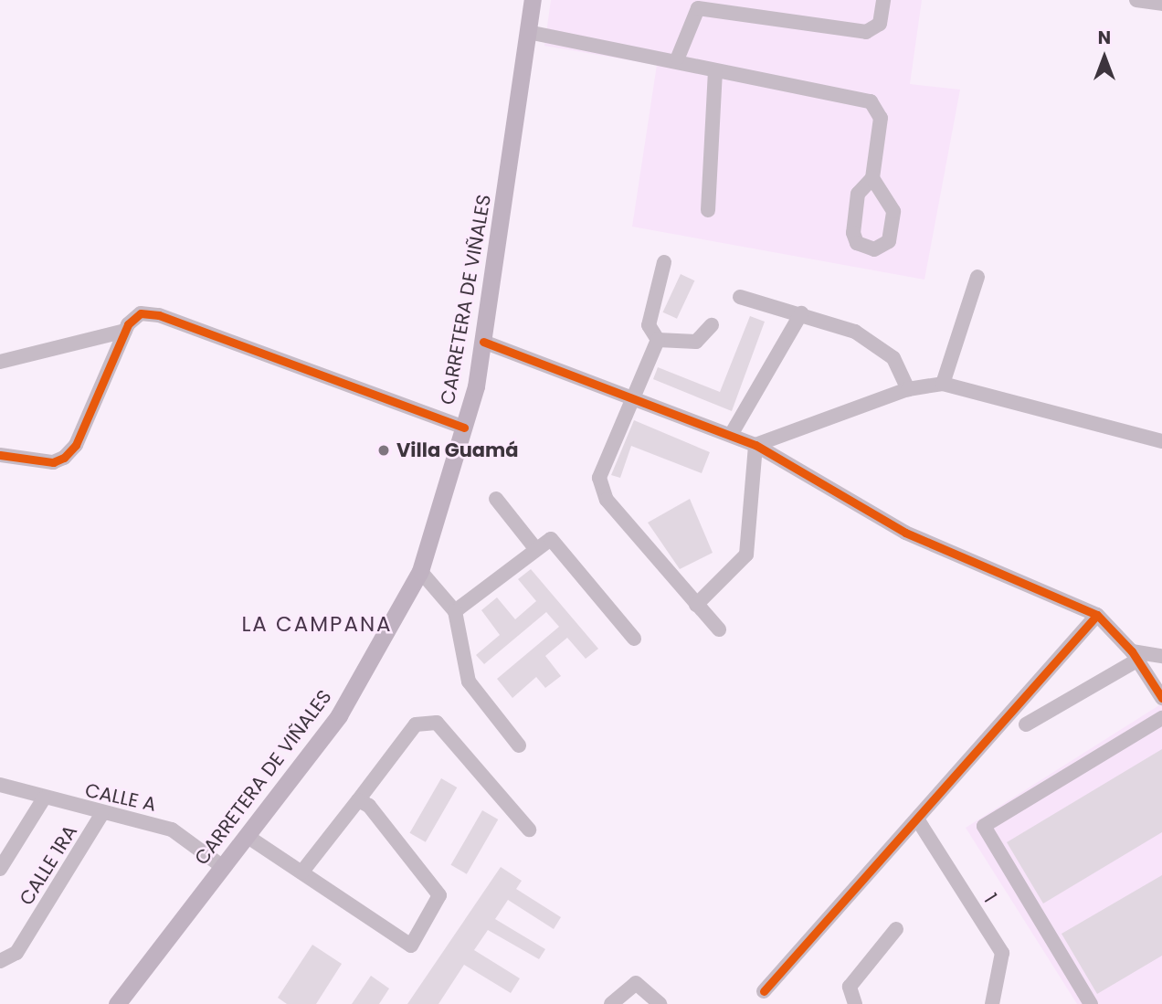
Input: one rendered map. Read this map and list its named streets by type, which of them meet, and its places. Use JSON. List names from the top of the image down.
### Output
{
  "streets": {
    "main road": ["CARRETERA DE VIÑALES"],
    "street": ["CALLE A", "CALLE 1RA", "1"]
  },
  "crossings": [
    ["CARRETERA DE VIÑALES", "CALLE A"],
    ["CALLE A", "CALLE 1RA"]
  ],
  "districts": ["LA CAMPANA"],
  "places": ["Villa Guamá"],
  "north": "top"
}
